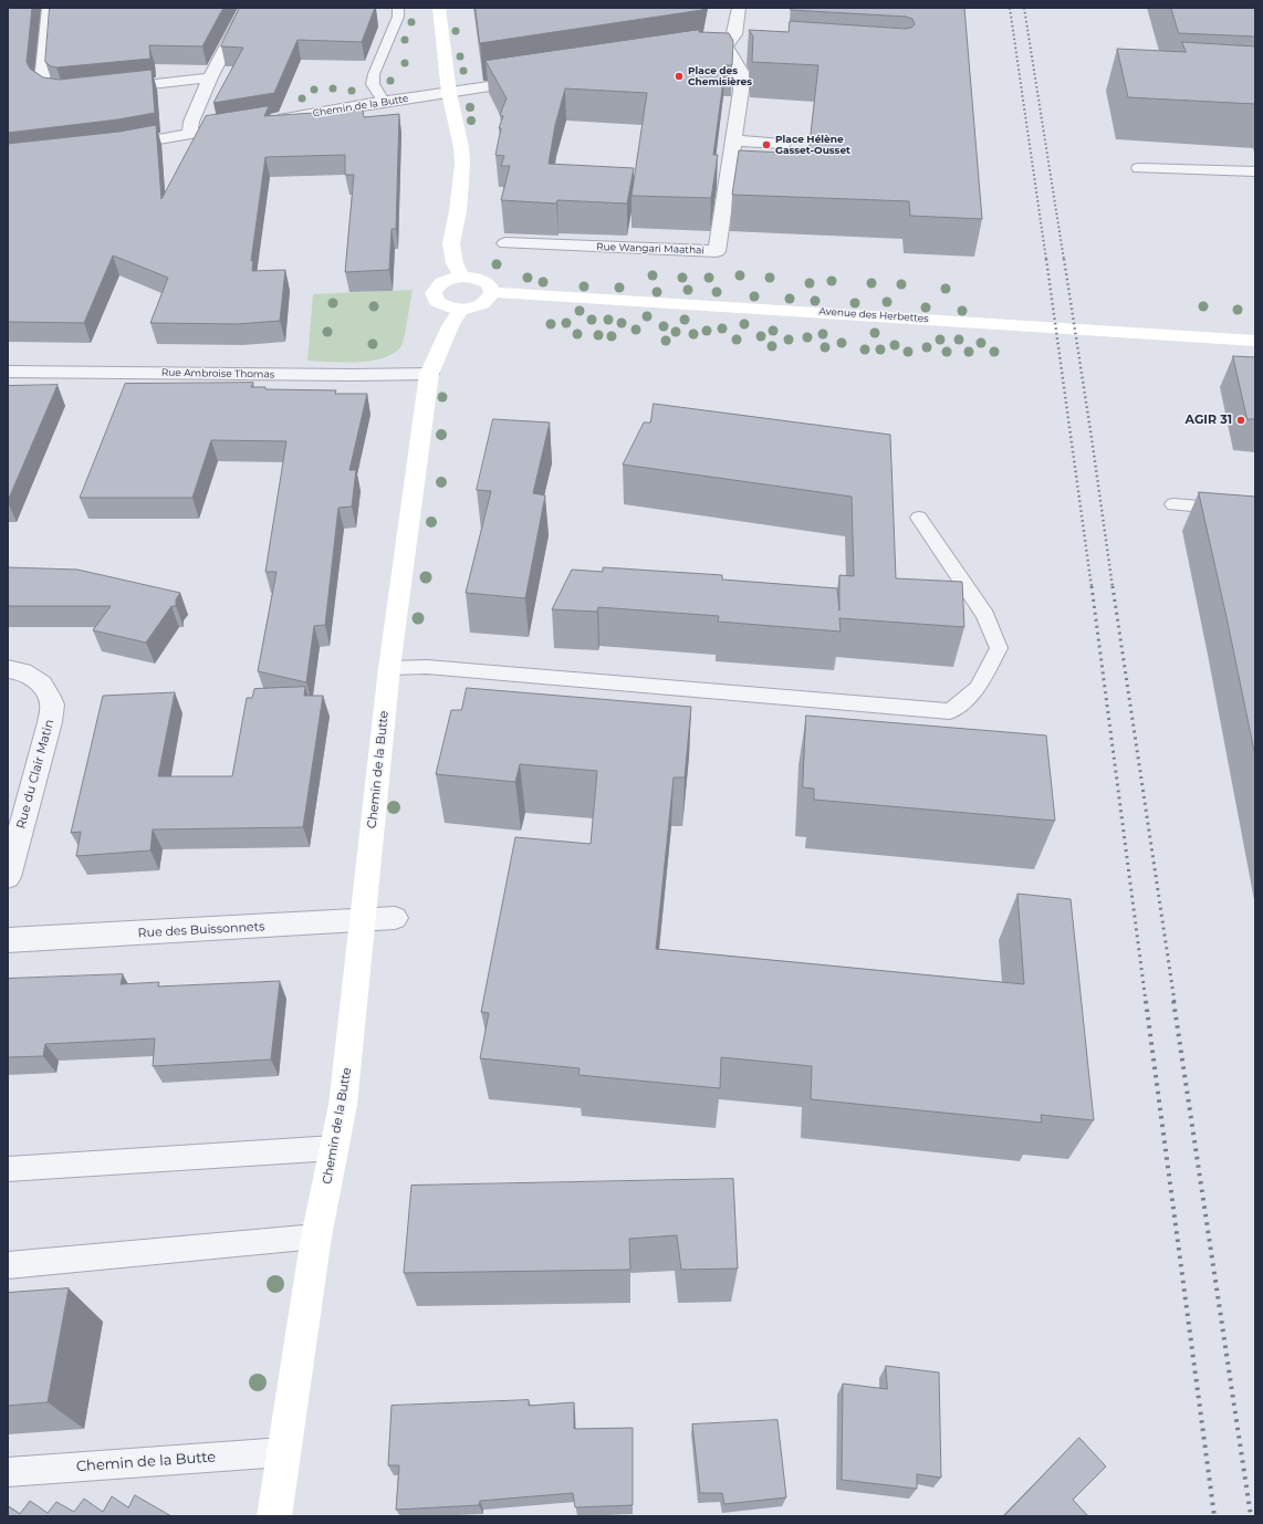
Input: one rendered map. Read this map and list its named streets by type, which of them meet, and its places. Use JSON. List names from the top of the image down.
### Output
{
  "streets": {
    "street": [
      "Chemin de la Butte",
      "Rue Wangari Maathai",
      "Avenue des Herbettes",
      "Rue Ambroise Thomas",
      "Rue du Clair Matin",
      "Rue des Buissonnets"
    ]
  },
  "crossings": [
    ["Chemin de la Butte", "Avenue des Herbettes"],
    ["Chemin de la Butte", "Rue Ambroise Thomas"],
    ["Chemin de la Butte", "Rue des Buissonnets"]
  ],
  "places": ["Place des Chemisières", "Place Hélène Gasset-Ousset", "AGIR 31"]
}
